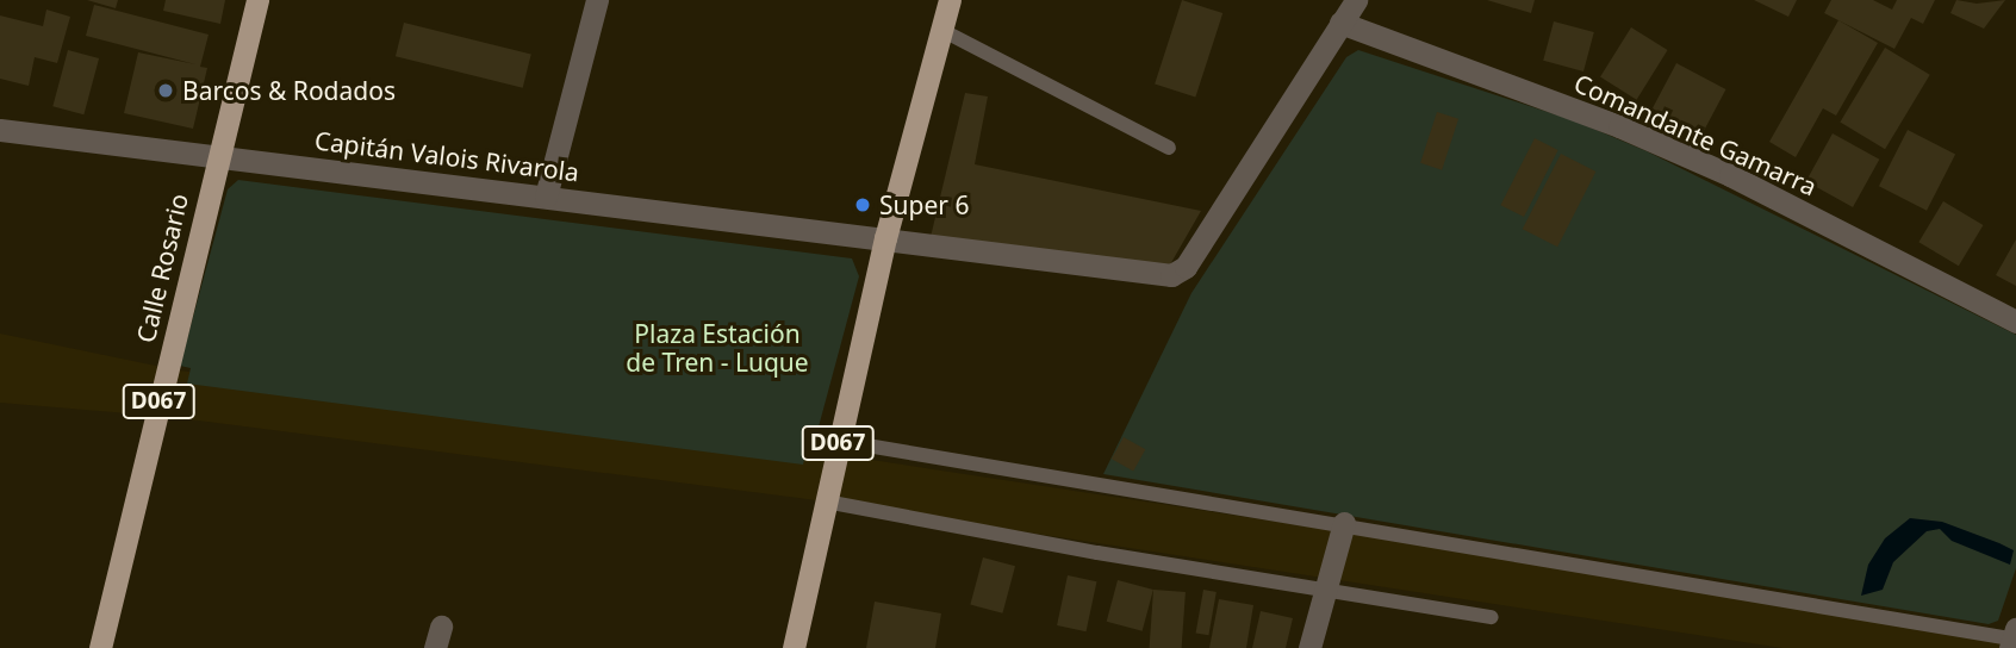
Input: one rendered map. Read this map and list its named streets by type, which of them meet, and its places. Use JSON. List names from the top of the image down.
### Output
{
  "streets": {
    "main road": ["Calle Rosario", "D067"],
    "street": ["Comandante Gamarra", "Capitán Valois Rivarola"]
  },
  "crossings": [
    ["Comandante Gamarra", "Capitán Valois Rivarola"],
    ["Capitán Valois Rivarola", "Calle Rosario"],
    ["Capitán Valois Rivarola", "D067"]
  ],
  "parks": ["Plaza Estación de Tren - Luque"],
  "places": ["Barcos & Rodados", "Super 6"]
}
